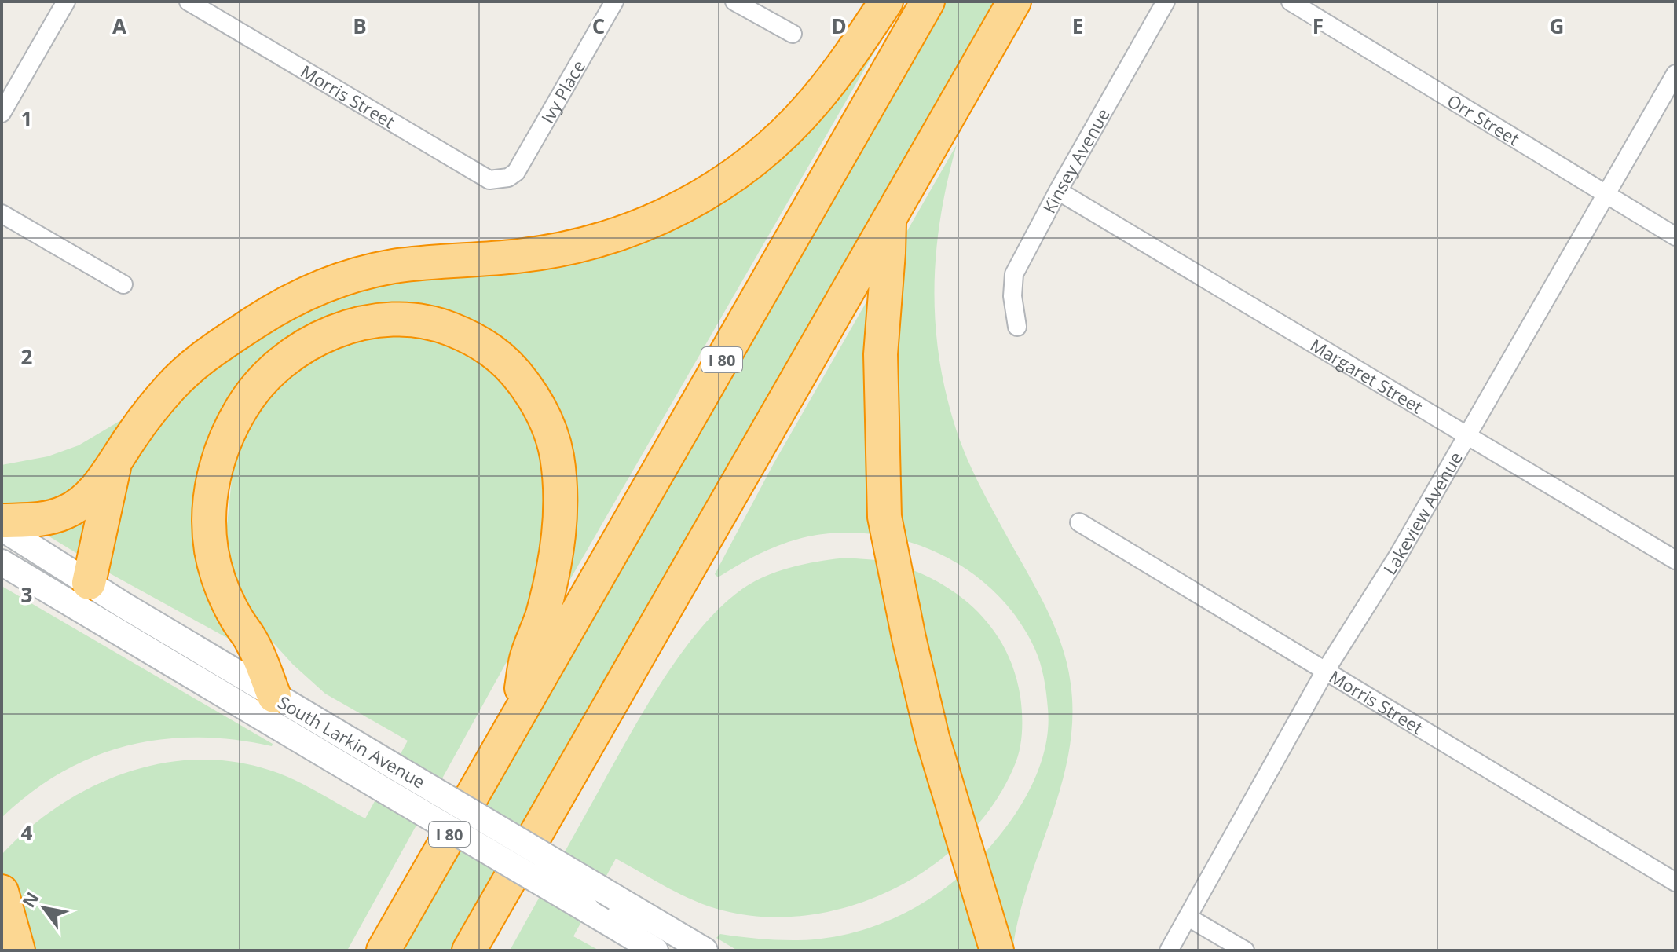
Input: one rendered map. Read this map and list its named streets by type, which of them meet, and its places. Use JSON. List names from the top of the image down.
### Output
{
  "streets": {
    "highway": ["I 80"],
    "main road": ["South Larkin Avenue"],
    "street": [
      "Ivy Place",
      "Morris Street",
      "Orr Street",
      "Kinsey Avenue",
      "Margaret Street",
      "Lakeview Avenue"
    ]
  },
  "crossings": [
    ["Ivy Place", "Morris Street"],
    ["Morris Street", "Lakeview Avenue"],
    ["Orr Street", "Lakeview Avenue"],
    ["Kinsey Avenue", "Margaret Street"],
    ["Margaret Street", "Lakeview Avenue"]
  ],
  "north": "top left",
  "grid": {
    "columns": [
      "A",
      "B",
      "C",
      "D",
      "E",
      "F",
      "G"
    ],
    "rows": [
      "1",
      "2",
      "3",
      "4"
    ]
  }
}
